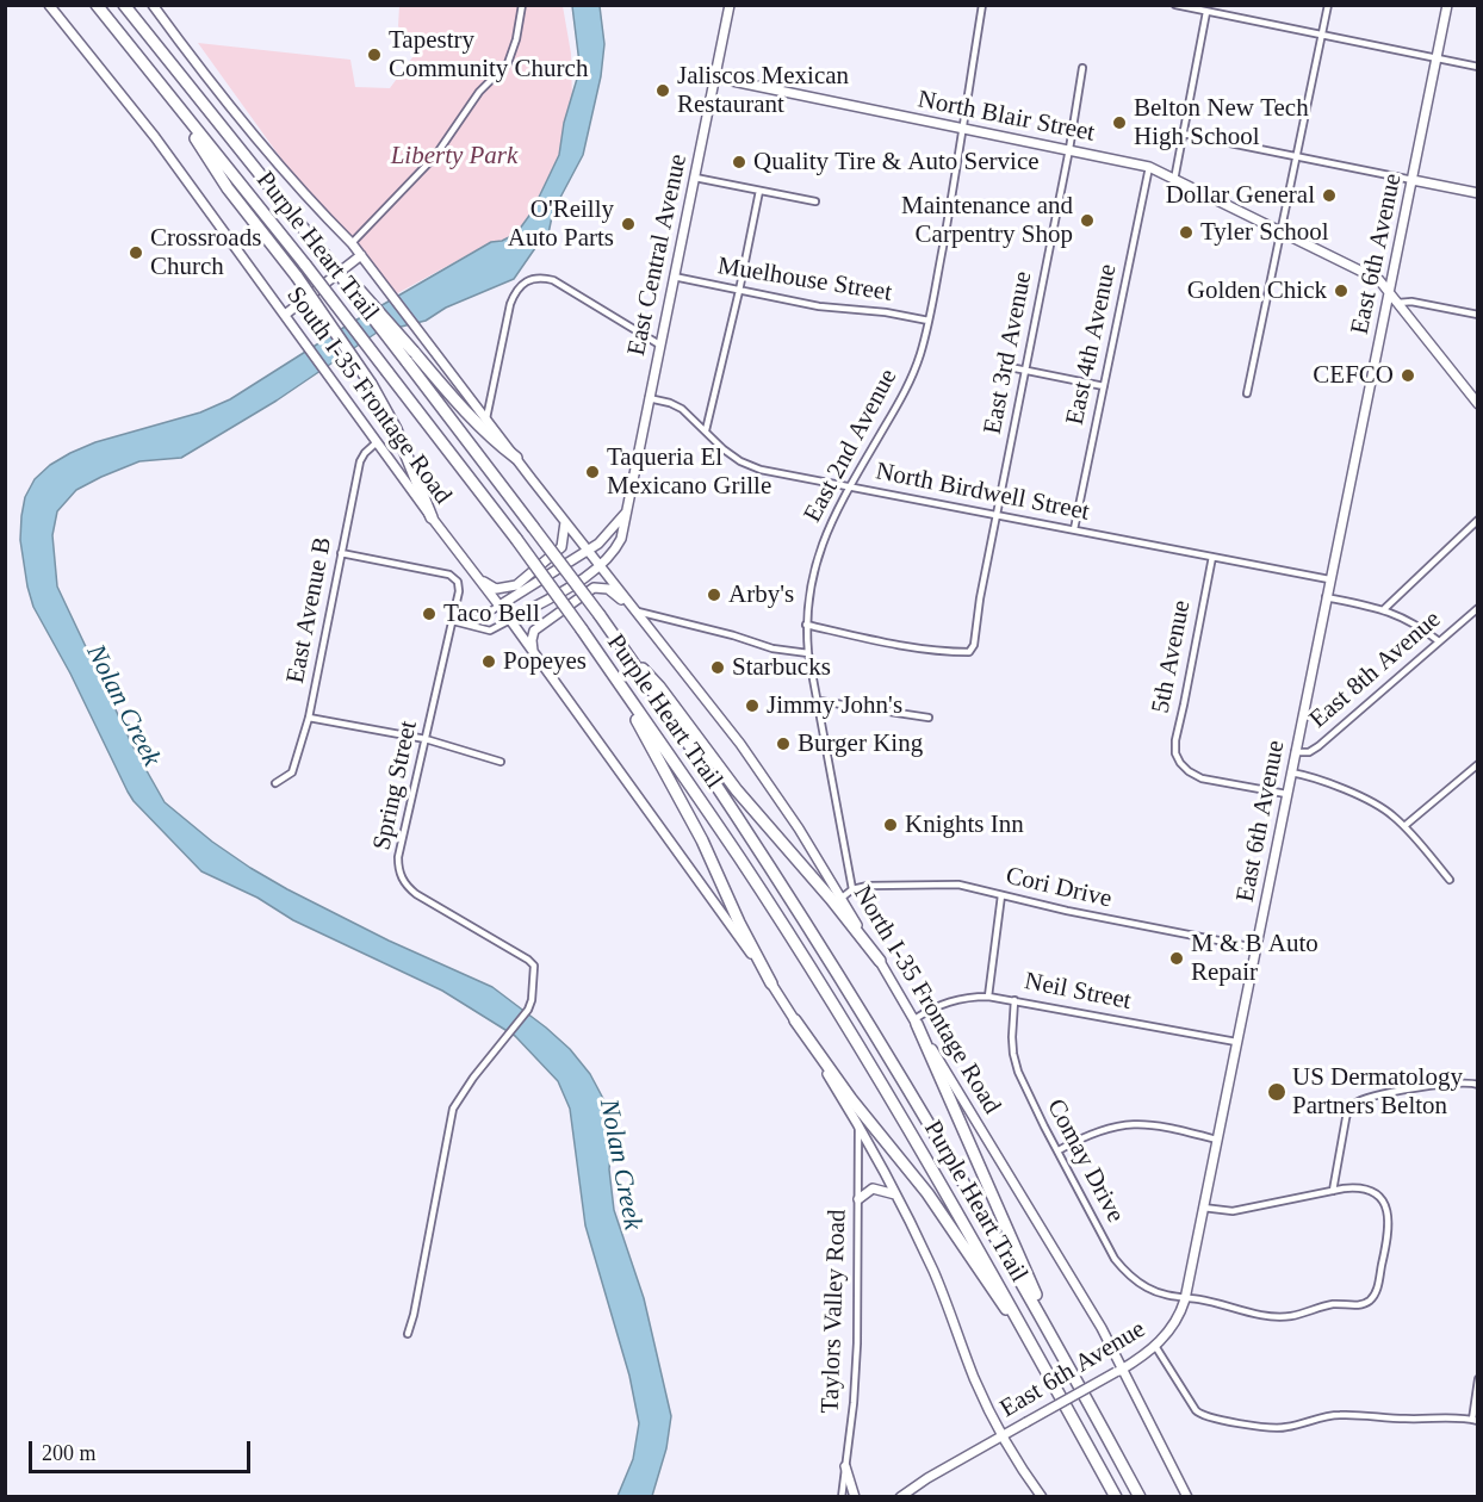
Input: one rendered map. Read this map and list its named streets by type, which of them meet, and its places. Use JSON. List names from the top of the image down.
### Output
{
  "streets": {
    "highway": ["Purple Heart Trail"],
    "main road": [
      "North Blair Street",
      "East 6th Avenue",
      "East Central Avenue",
      "South I-35 Frontage Road",
      "North I-35 Frontage Road"
    ],
    "street": [
      "Muelhouse Street",
      "East 4th Avenue",
      "East 3rd Avenue",
      "East 2nd Avenue",
      "North Birdwell Street",
      "East Avenue B",
      "5th Avenue",
      "East 8th Avenue",
      "Spring Street",
      "Cori Drive",
      "Neil Street",
      "Comay Drive",
      "Taylors Valley Road"
    ]
  },
  "crossings": [
    ["North Blair Street", "East 6th Avenue"],
    ["North Blair Street", "East Central Avenue"],
    ["North Blair Street", "East 4th Avenue"],
    ["North Blair Street", "East 3rd Avenue"],
    ["North Blair Street", "East 2nd Avenue"],
    ["East 6th Avenue", "North Birdwell Street"],
    ["East 6th Avenue", "5th Avenue"],
    ["East 6th Avenue", "East 8th Avenue"],
    ["East 6th Avenue", "Cori Drive"],
    ["East 6th Avenue", "Neil Street"],
    ["East 6th Avenue", "North I-35 Frontage Road"],
    ["East 6th Avenue", "Comay Drive"],
    ["East Central Avenue", "Muelhouse Street"],
    ["East Central Avenue", "North Birdwell Street"],
    ["East Central Avenue", "Spring Street"],
    ["East Central Avenue", "North I-35 Frontage Road"],
    ["Muelhouse Street", "East 2nd Avenue"],
    ["East 4th Avenue", "North Birdwell Street"],
    ["East 3rd Avenue", "East 2nd Avenue"],
    ["East 3rd Avenue", "North Birdwell Street"],
    ["South I-35 Frontage Road", "East Avenue B"],
    ["East 2nd Avenue", "North Birdwell Street"],
    ["East 2nd Avenue", "Cori Drive"],
    ["North Birdwell Street", "5th Avenue"],
    ["East Avenue B", "Spring Street"],
    ["Neil Street", "North I-35 Frontage Road"],
    ["Neil Street", "Comay Drive"]
  ],
  "water": ["Nolan Creek"],
  "parks": ["Liberty Park"],
  "places": [
    "Tapestry Community Church",
    "Jaliscos Mexican Restaurant",
    "Belton New Tech High School",
    "Quality Tire & Auto Service",
    "Dollar General",
    "Maintenance and Carpentry Shop",
    "O'Reilly Auto Parts",
    "Tyler School",
    "Crossroads Church",
    "Golden Chick",
    "CEFCO",
    "Taqueria El Mexicano Grille",
    "Arby's",
    "Taco Bell",
    "Popeyes",
    "Starbucks",
    "Jimmy John's",
    "Burger King",
    "Knights Inn",
    "M & B Auto Repair",
    "US Dermatology Partners Belton"
  ],
  "scale_bar": "200 m"
}
